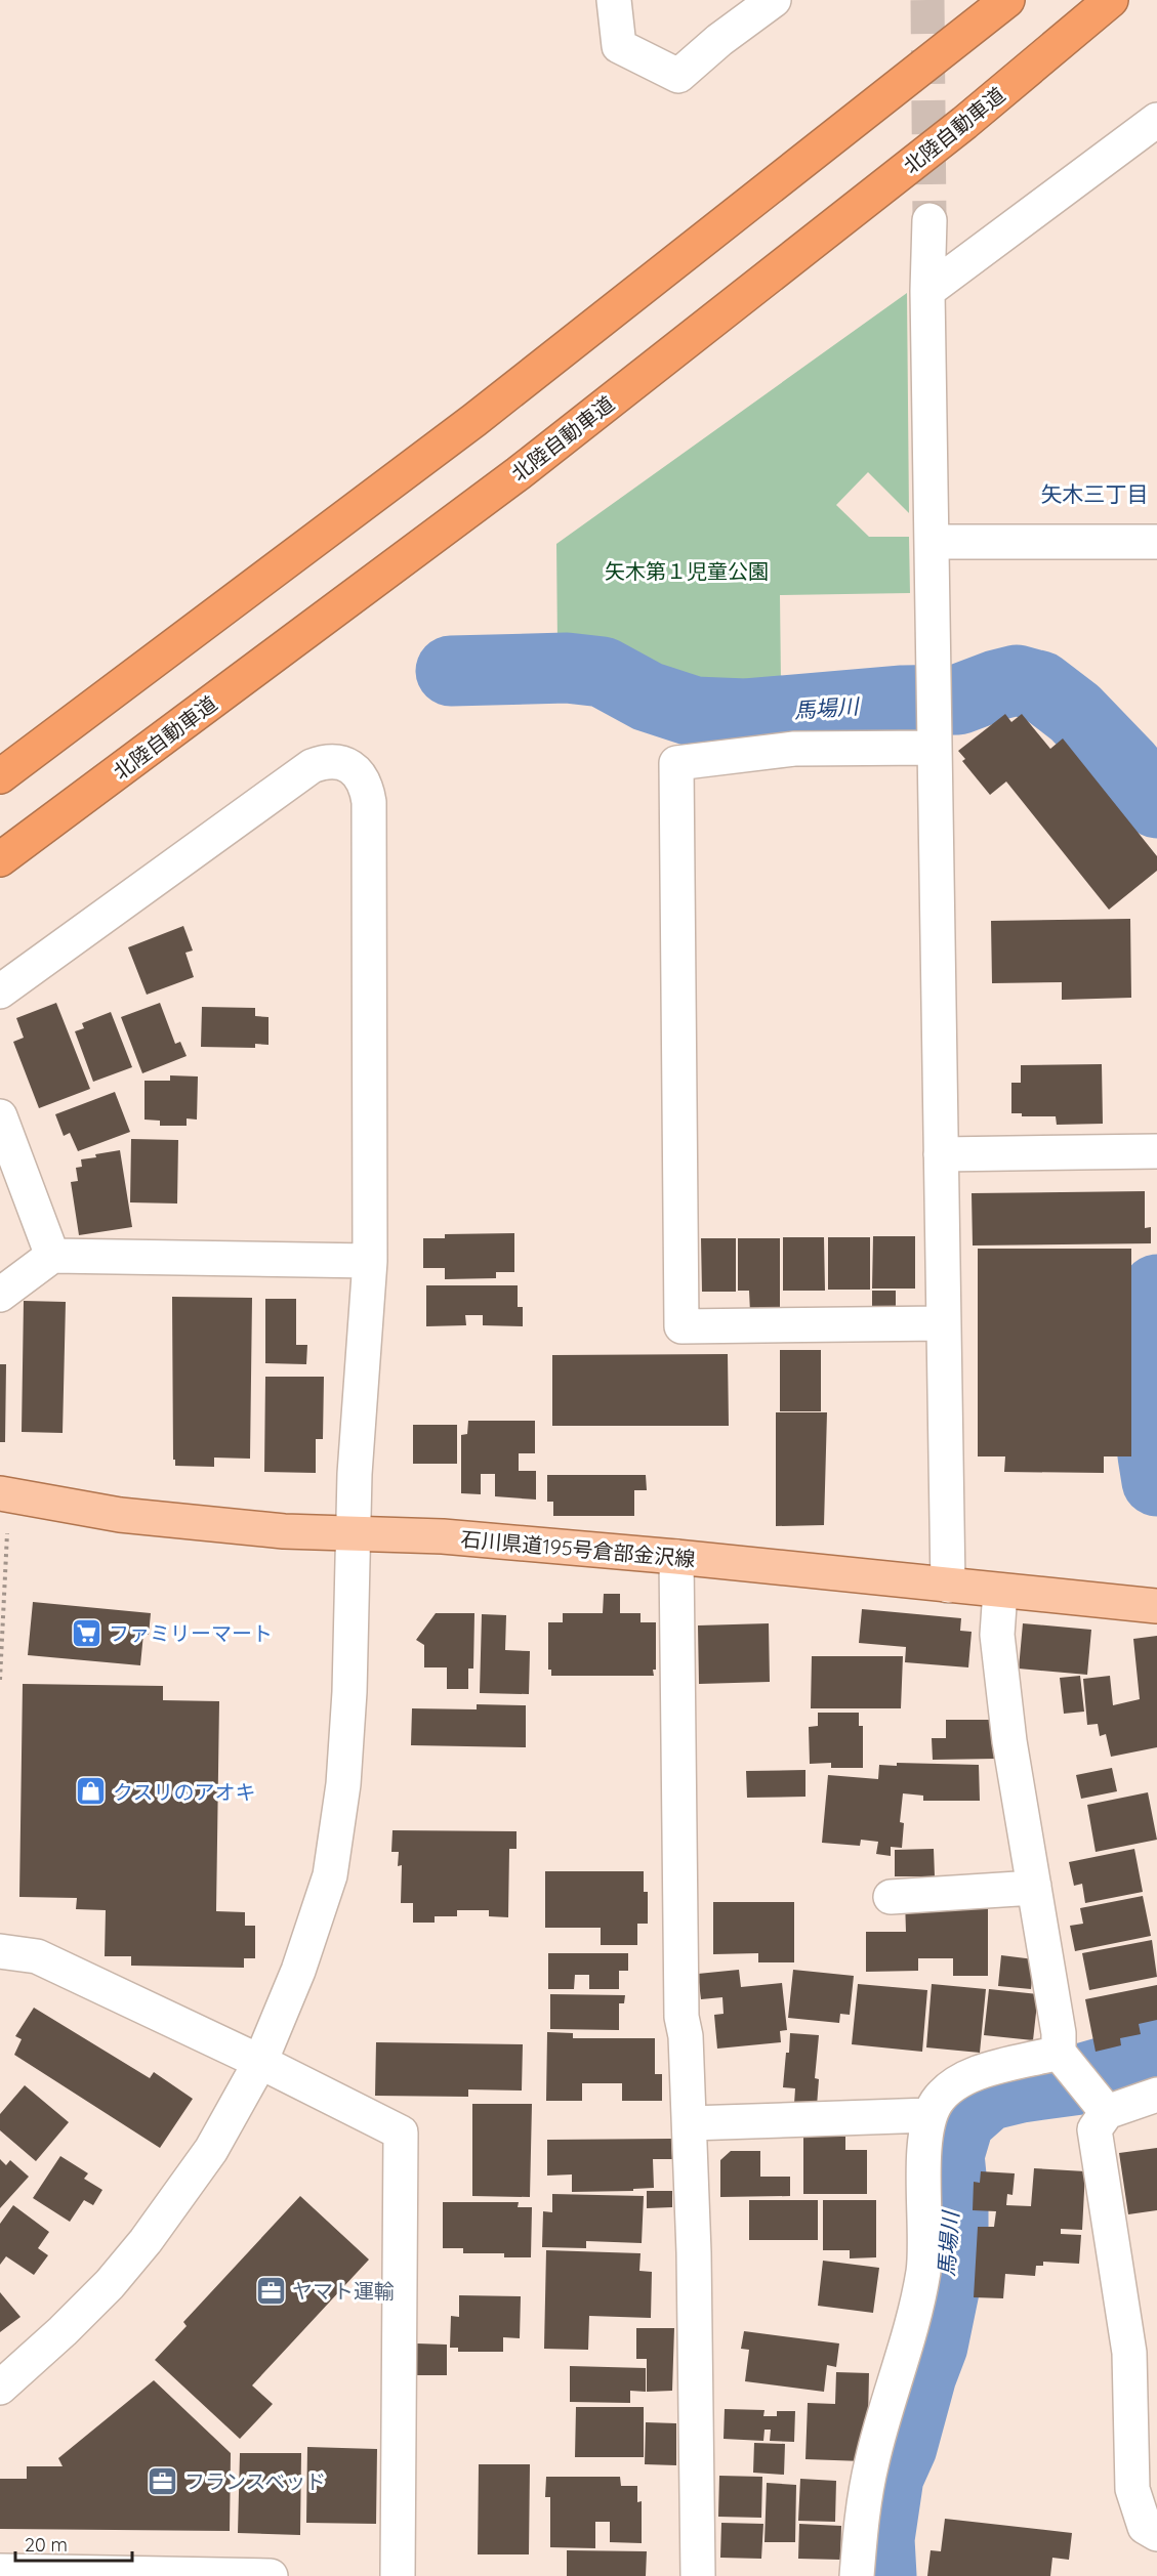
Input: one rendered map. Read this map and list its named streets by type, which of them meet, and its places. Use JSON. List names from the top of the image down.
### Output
{
  "streets": {
    "highway": ["北陸自動車道"],
    "main road": ["石川県道195号倉部金沢線"]
  },
  "districts": ["矢木三丁目"],
  "water": ["馬場川"],
  "parks": ["矢木第１児童公園"],
  "places": {
    "supermarket": ["ファミリーマート"],
    "shop": ["クスリのアオキ"],
    "office": ["ヤマト運輸", "フランスベッド"]
  },
  "scale_bar": "20 m"
}
